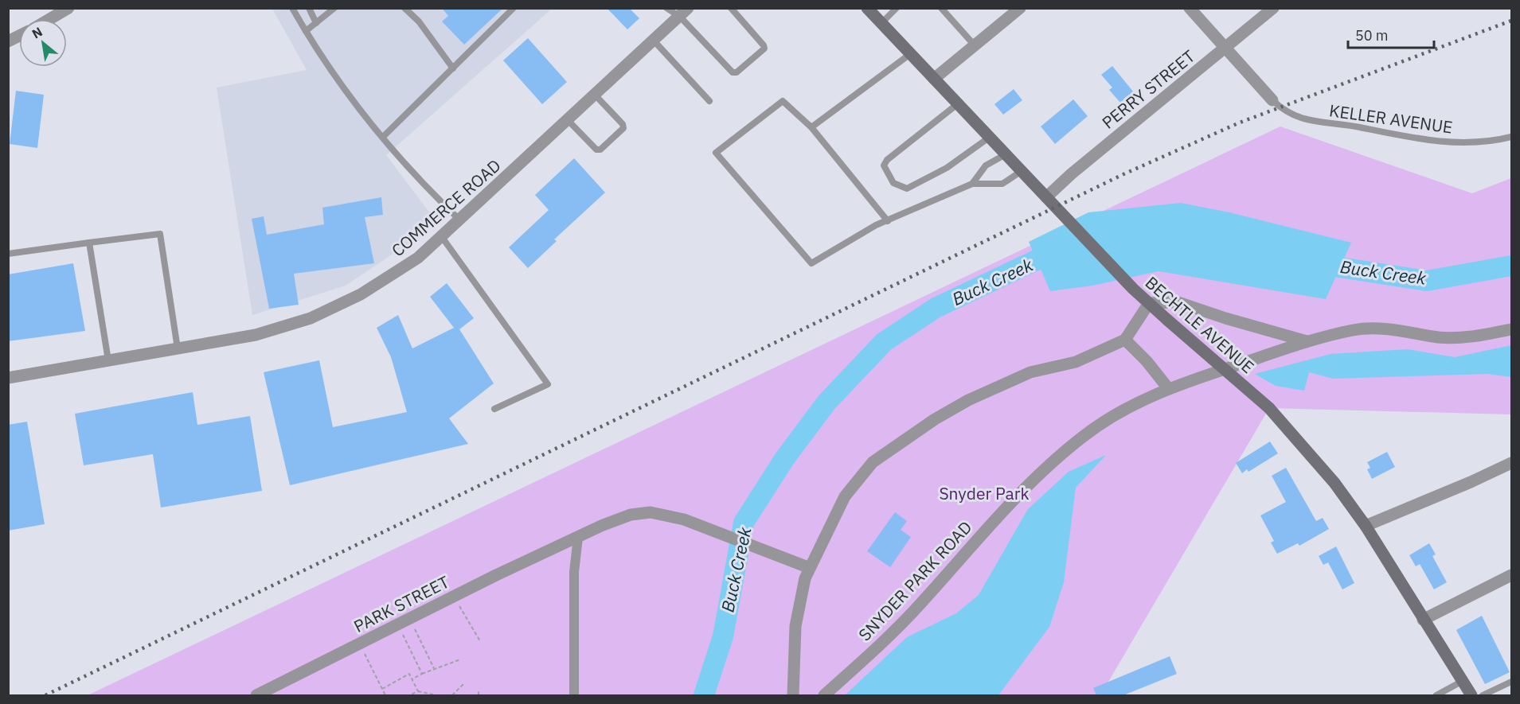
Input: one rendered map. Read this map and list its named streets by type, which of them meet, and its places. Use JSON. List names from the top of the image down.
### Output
{
  "streets": {
    "main road": ["BECHTLE AVENUE"],
    "street": [
      "PERRY STREET",
      "COMMERCE ROAD",
      "SNYDER PARK ROAD",
      "PARK STREET"
    ],
    "lane": ["KELLER AVENUE"]
  },
  "crossings": [
    ["PERRY STREET", "BECHTLE AVENUE"]
  ],
  "water": ["Buck Creek"],
  "parks": ["Snyder Park"],
  "scale_bar": "50 m",
  "north": "top left"
}
